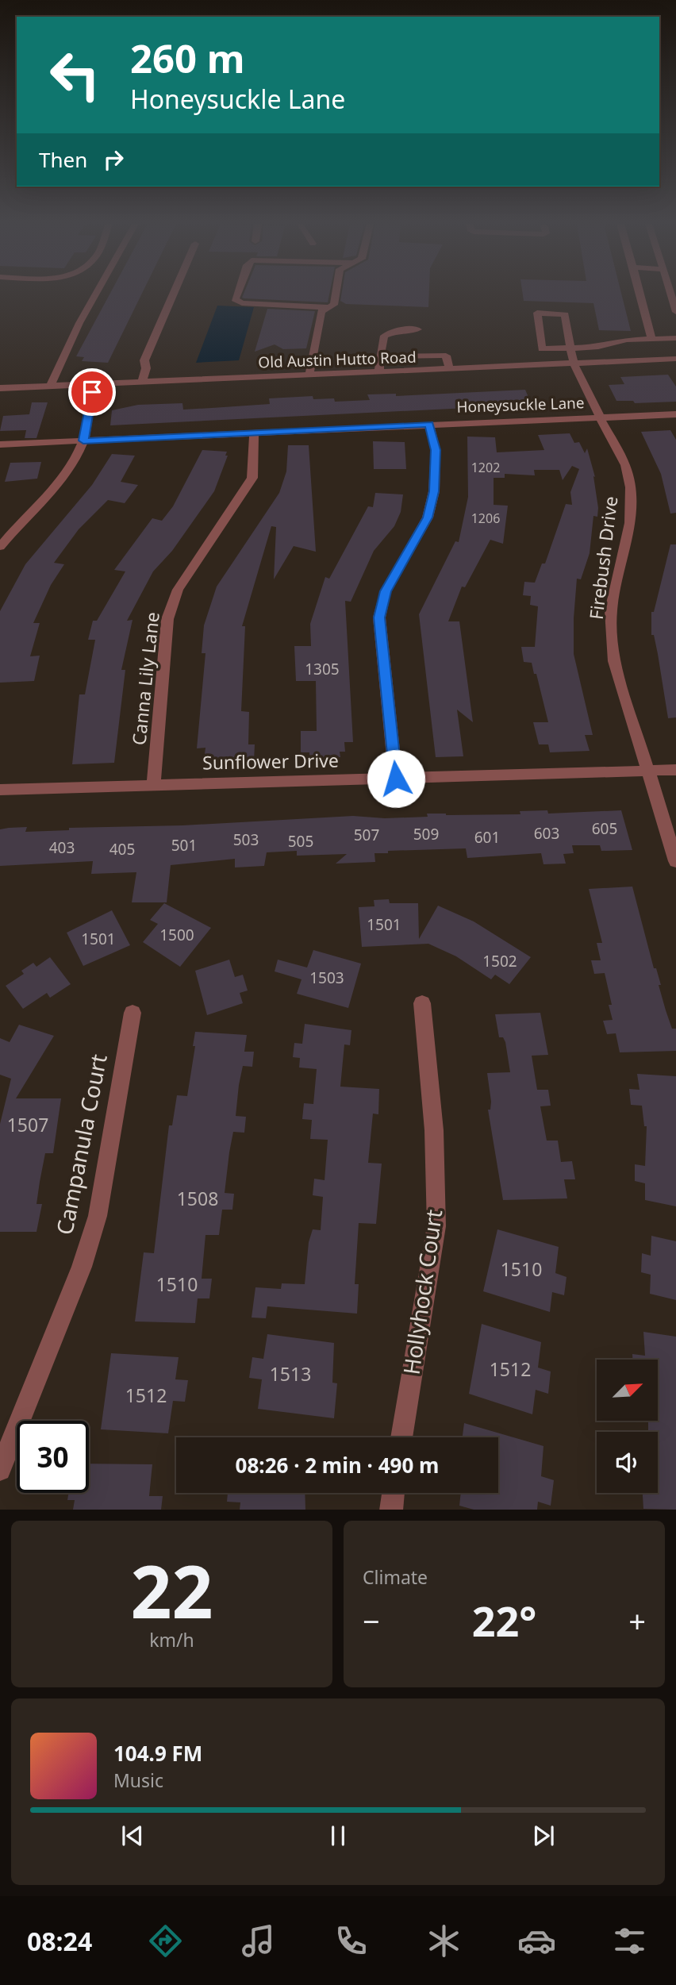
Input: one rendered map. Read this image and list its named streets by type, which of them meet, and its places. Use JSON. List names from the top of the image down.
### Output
{
  "streets": {
    "street": [
      "Old Austin Hutto Road",
      "Honeysuckle Lane",
      "Firebush Drive",
      "Canna Lily Lane",
      "Sunflower Drive",
      "Campanula Court",
      "Hollyhock Court"
    ]
  },
  "crossings": [
    ["Old Austin Hutto Road", "Firebush Drive"],
    ["Honeysuckle Lane", "Firebush Drive"],
    ["Honeysuckle Lane", "Canna Lily Lane"],
    ["Firebush Drive", "Sunflower Drive"],
    ["Canna Lily Lane", "Sunflower Drive"]
  ],
  "house_numbers": [
    "1202",
    "1206",
    "1305",
    "605",
    "603",
    "509",
    "507",
    "601",
    "503",
    "505",
    "501",
    "403",
    "405",
    "1501",
    "1500",
    "1501",
    "1502",
    "1503",
    "1507",
    "1508",
    "1510",
    "1510",
    "1512",
    "1513",
    "1512"
  ],
  "north": "top right",
  "page": {
    "turn": ["260 m", "Honeysuckle Lane"],
    "then": "Then",
    "limit": "30",
    "trip": "08:26 · 2 min · 490 m",
    "tile": [
      ["22", "km/h"],
      "Climate"
    ],
    "heat": ["−", "22°", "+"],
    "song": ["104.9 FM", "Music"],
    "tabs": "08:24"
  }
}
